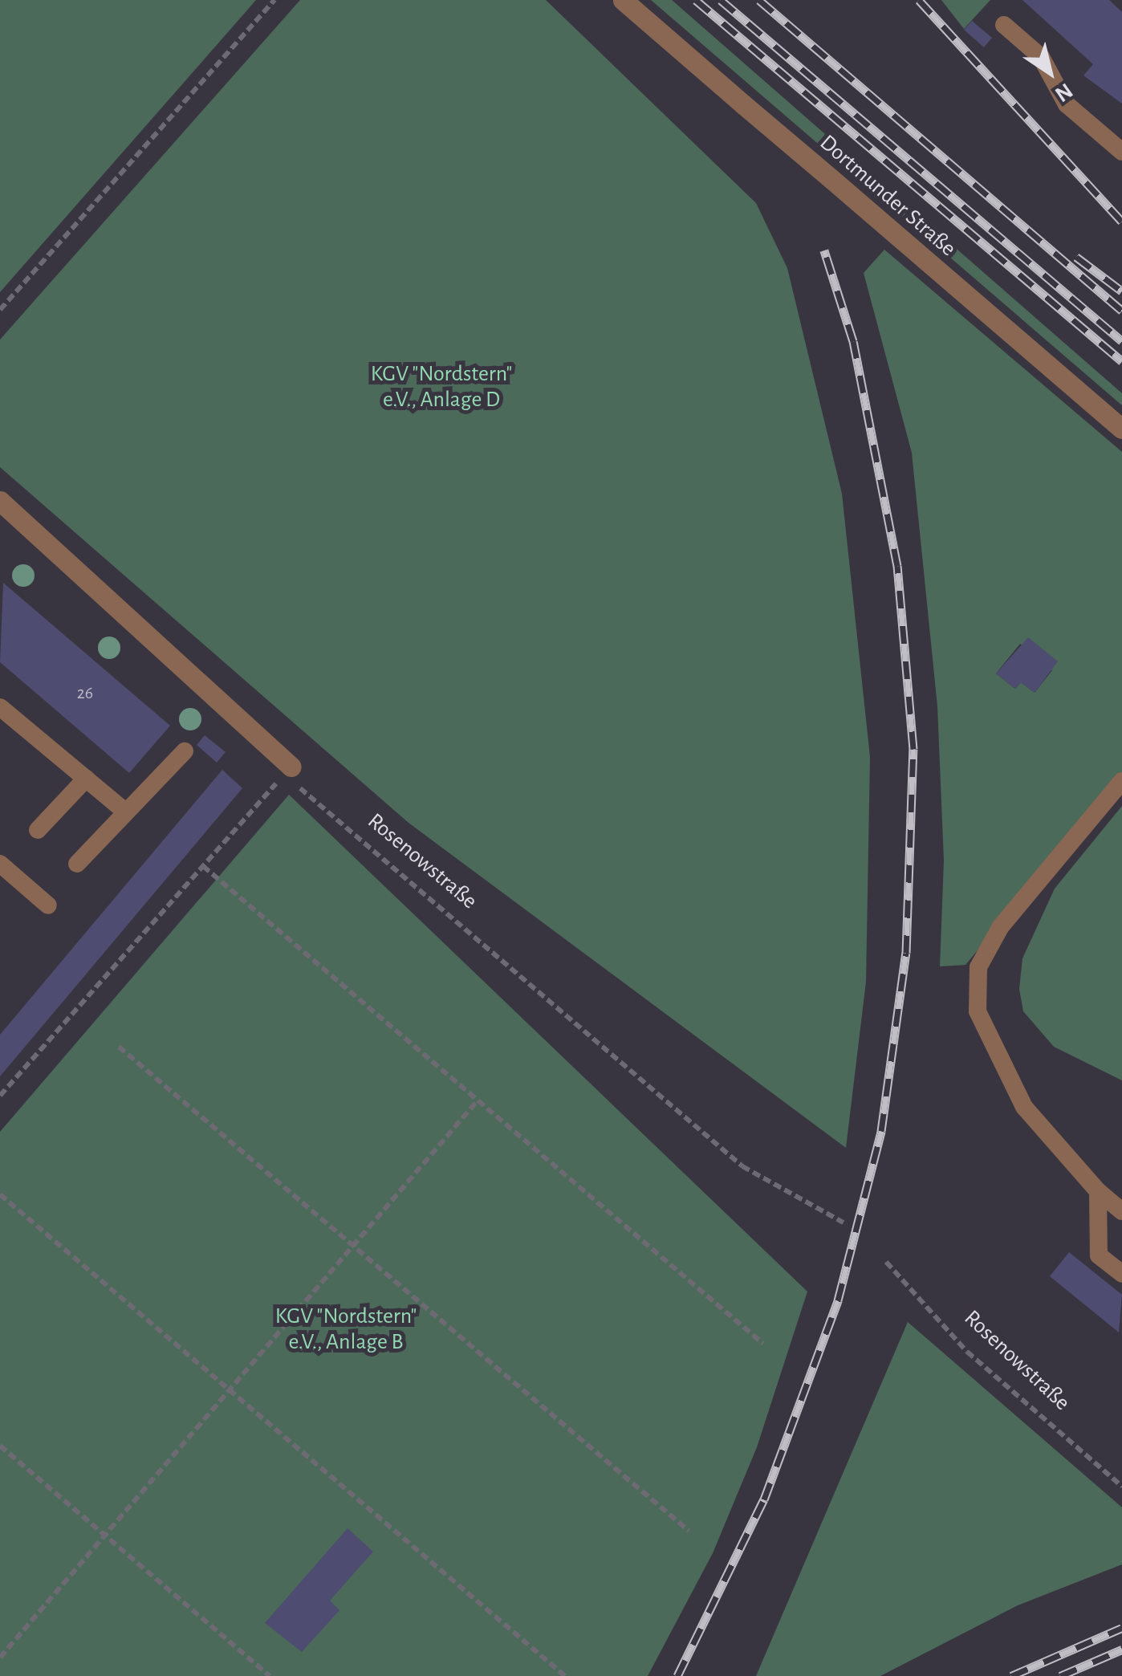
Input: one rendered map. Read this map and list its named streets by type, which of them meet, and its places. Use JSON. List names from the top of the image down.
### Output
{
  "streets": {
    "street": ["Dortmunder Straße"],
    "path": ["Rosenowstraße"]
  },
  "parks": ["KGV \"Nordstern\" e.V., Anlage D", "KGV \"Nordstern\" e.V., Anlage B"],
  "house_numbers": ["26"],
  "north": "bottom right"
}
